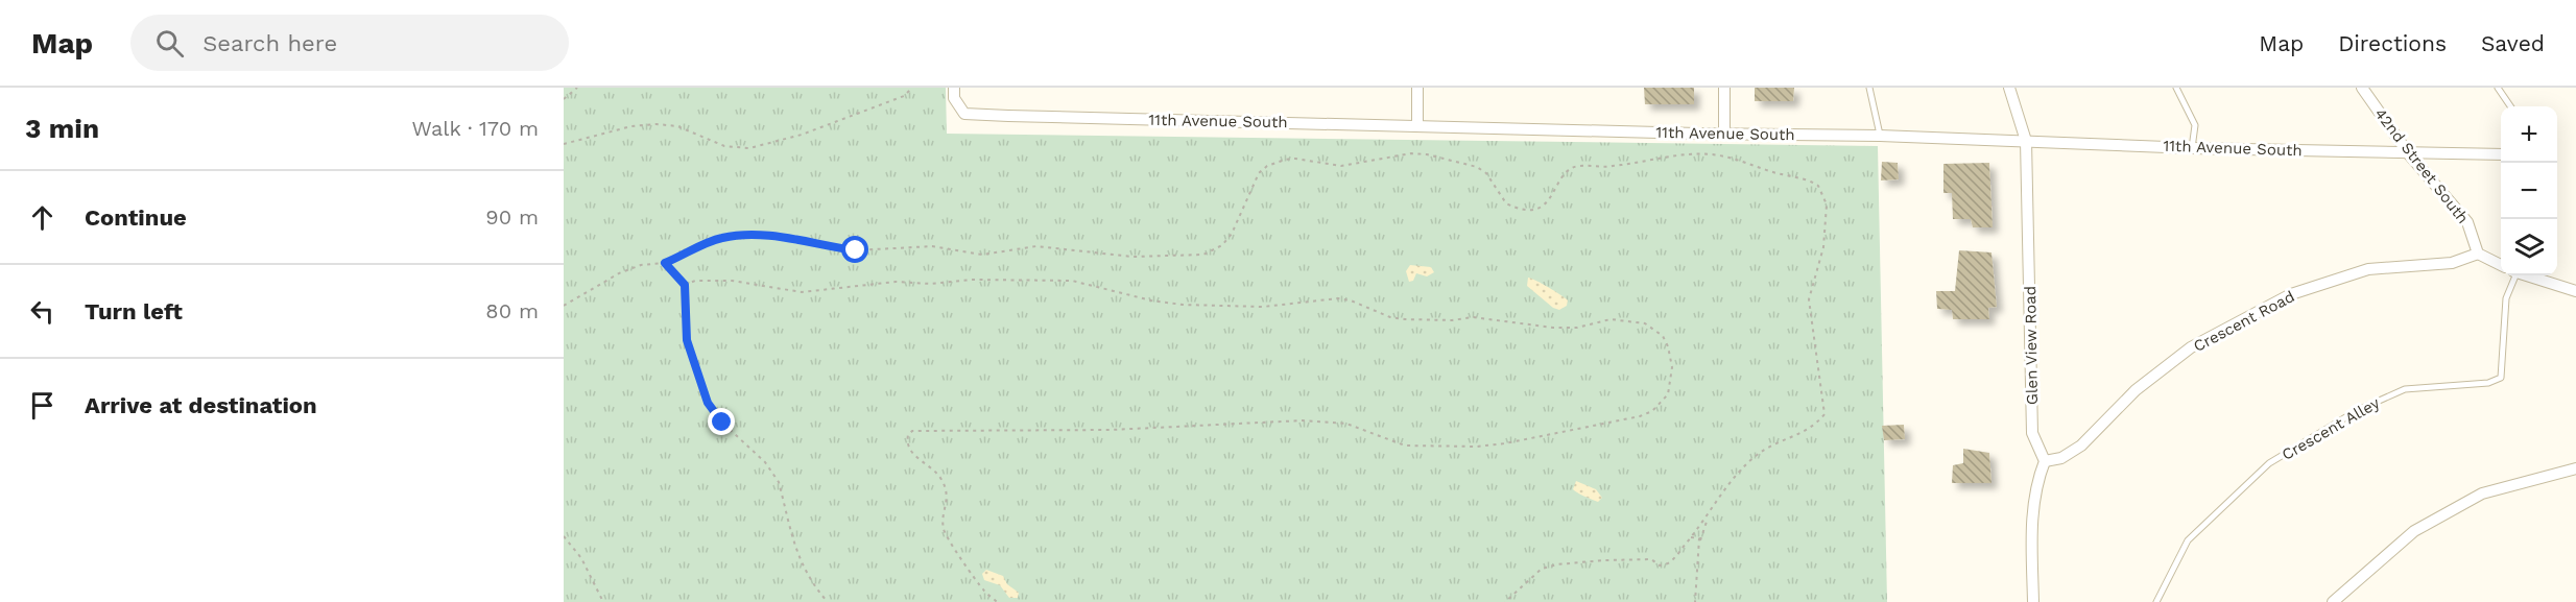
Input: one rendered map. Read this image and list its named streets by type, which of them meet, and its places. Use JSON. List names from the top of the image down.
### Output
{
  "streets": {
    "street": [
      "11th Avenue South",
      "42nd Street South",
      "Crescent Road",
      "Glen View Road"
    ],
    "lane": ["Crescent Alley"]
  },
  "crossings": [
    ["11th Avenue South", "42nd Street South"],
    ["11th Avenue South", "Glen View Road"],
    ["42nd Street South", "Crescent Road"],
    ["Crescent Road", "Glen View Road"]
  ],
  "page": {
    "header": "Map",
    "search": "Search here",
    "nav": ["Map", "Directions", "Saved"],
    "heading": ["3 min", "Walk · 170 m"],
    "map_buttons": ["+", "−"],
    "list": [
      ["Continue", "90 m"],
      ["Turn left", "80 m"],
      "Arrive at destination"
    ]
  }
}
